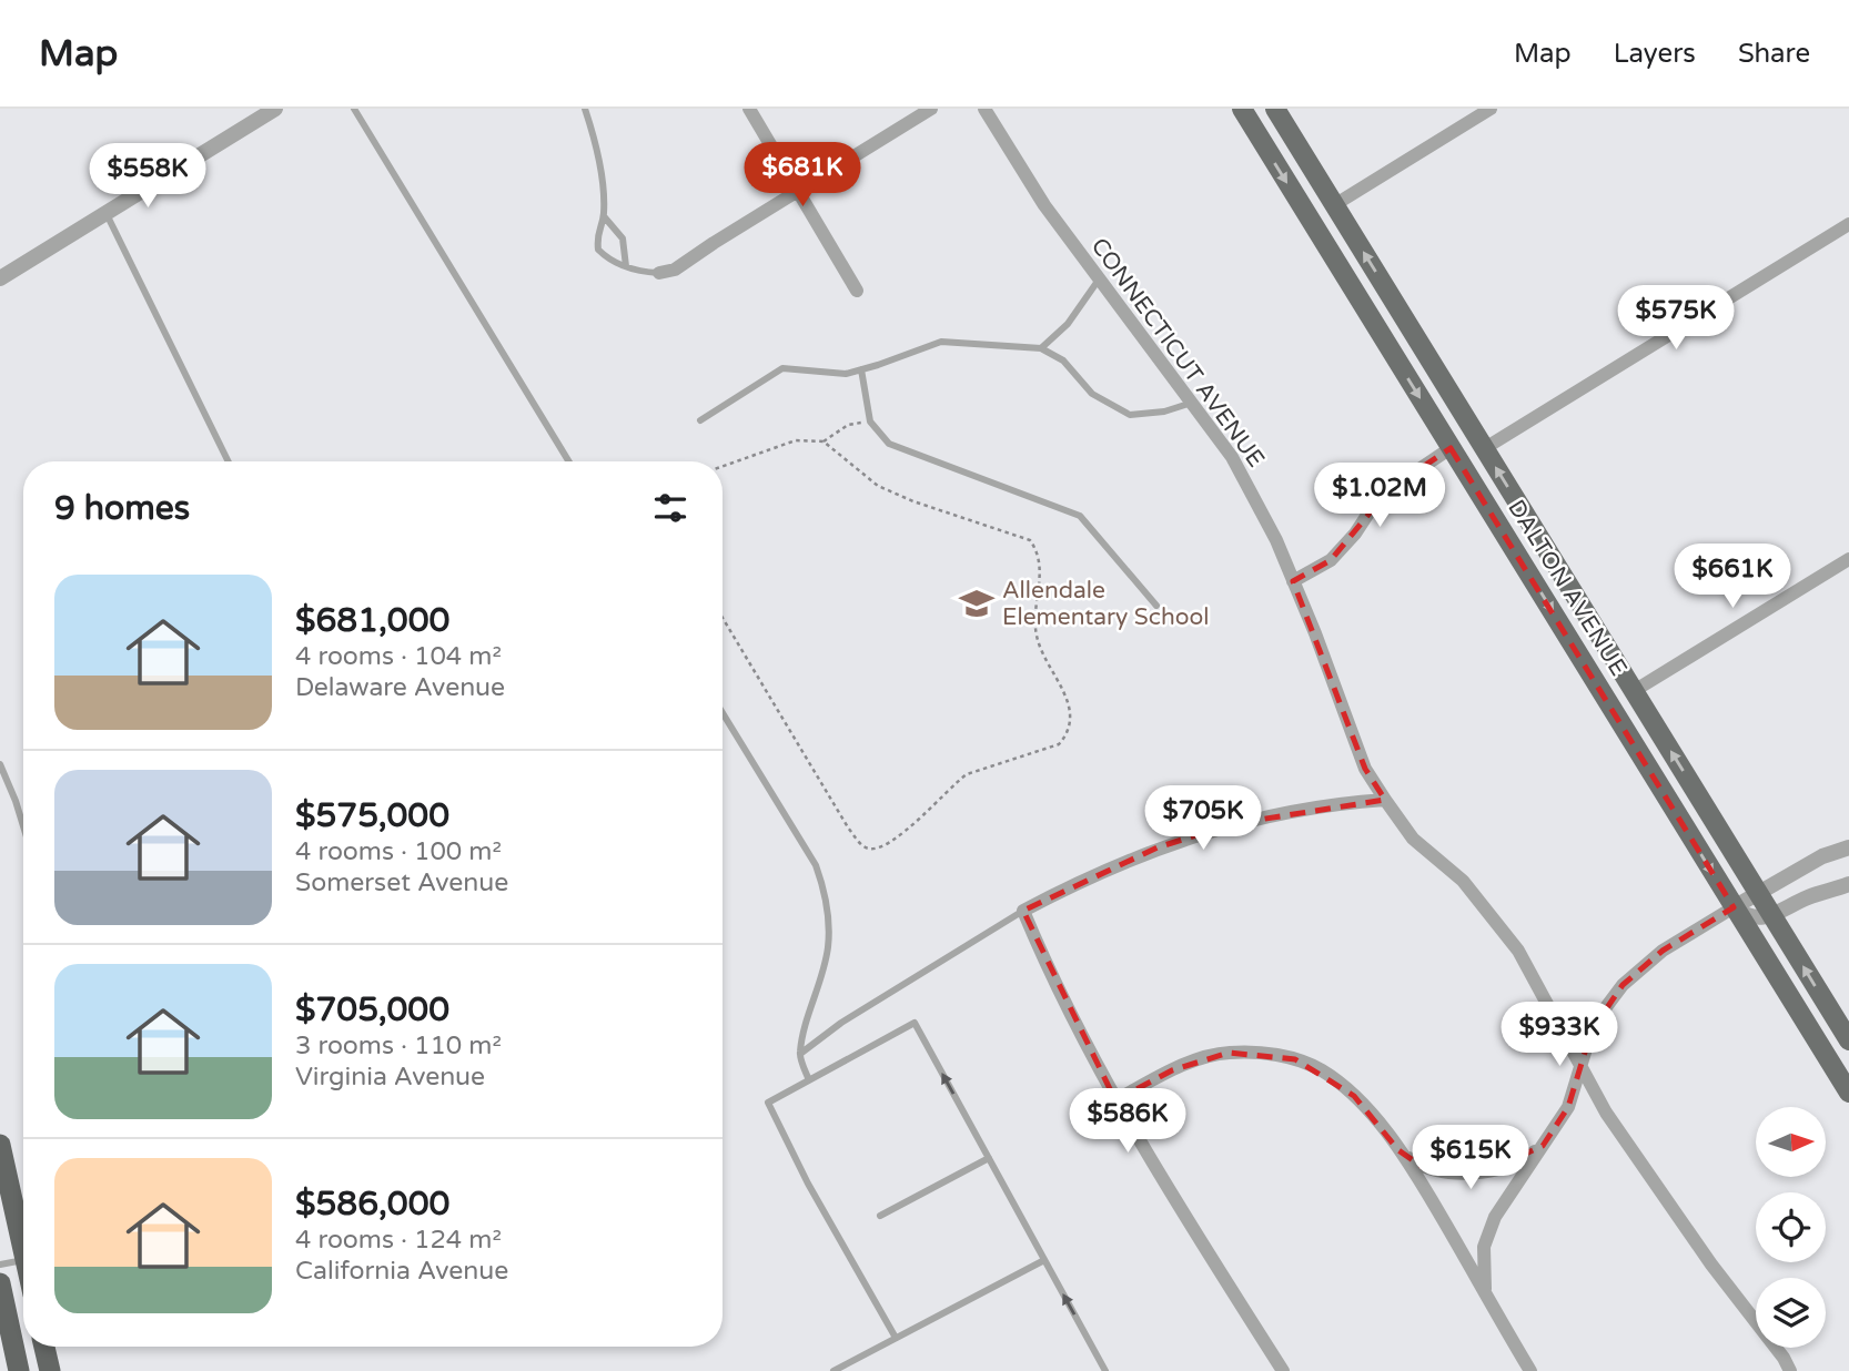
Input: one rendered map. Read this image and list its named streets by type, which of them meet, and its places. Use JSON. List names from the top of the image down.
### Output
{
  "streets": {
    "main road": ["DALTON AVENUE"],
    "street": ["CONNECTICUT AVENUE"]
  },
  "places": {
    "school or university": ["Allendale Elementary School"]
  },
  "north": "right",
  "page": {
    "header": "Map",
    "nav": ["Map", "Layers", "Share"],
    "price": [
      "$681K",
      "$558K",
      "$575K",
      "$1.02M",
      "$661K",
      "$705K",
      "$933K",
      "$586K",
      "$615K"
    ],
    "heading": "9 homes",
    "list": [
      {
        "name": "$681,000",
        "note": "4 rooms · 104 m² · Delaware Avenue"
      },
      {
        "name": "$575,000",
        "note": "4 rooms · 100 m² · Somerset Avenue"
      },
      {
        "name": "$705,000",
        "note": "3 rooms · 110 m² · Virginia Avenue"
      },
      {
        "name": "$586,000",
        "note": "4 rooms · 124 m² · California Avenue"
      }
    ]
  }
}
